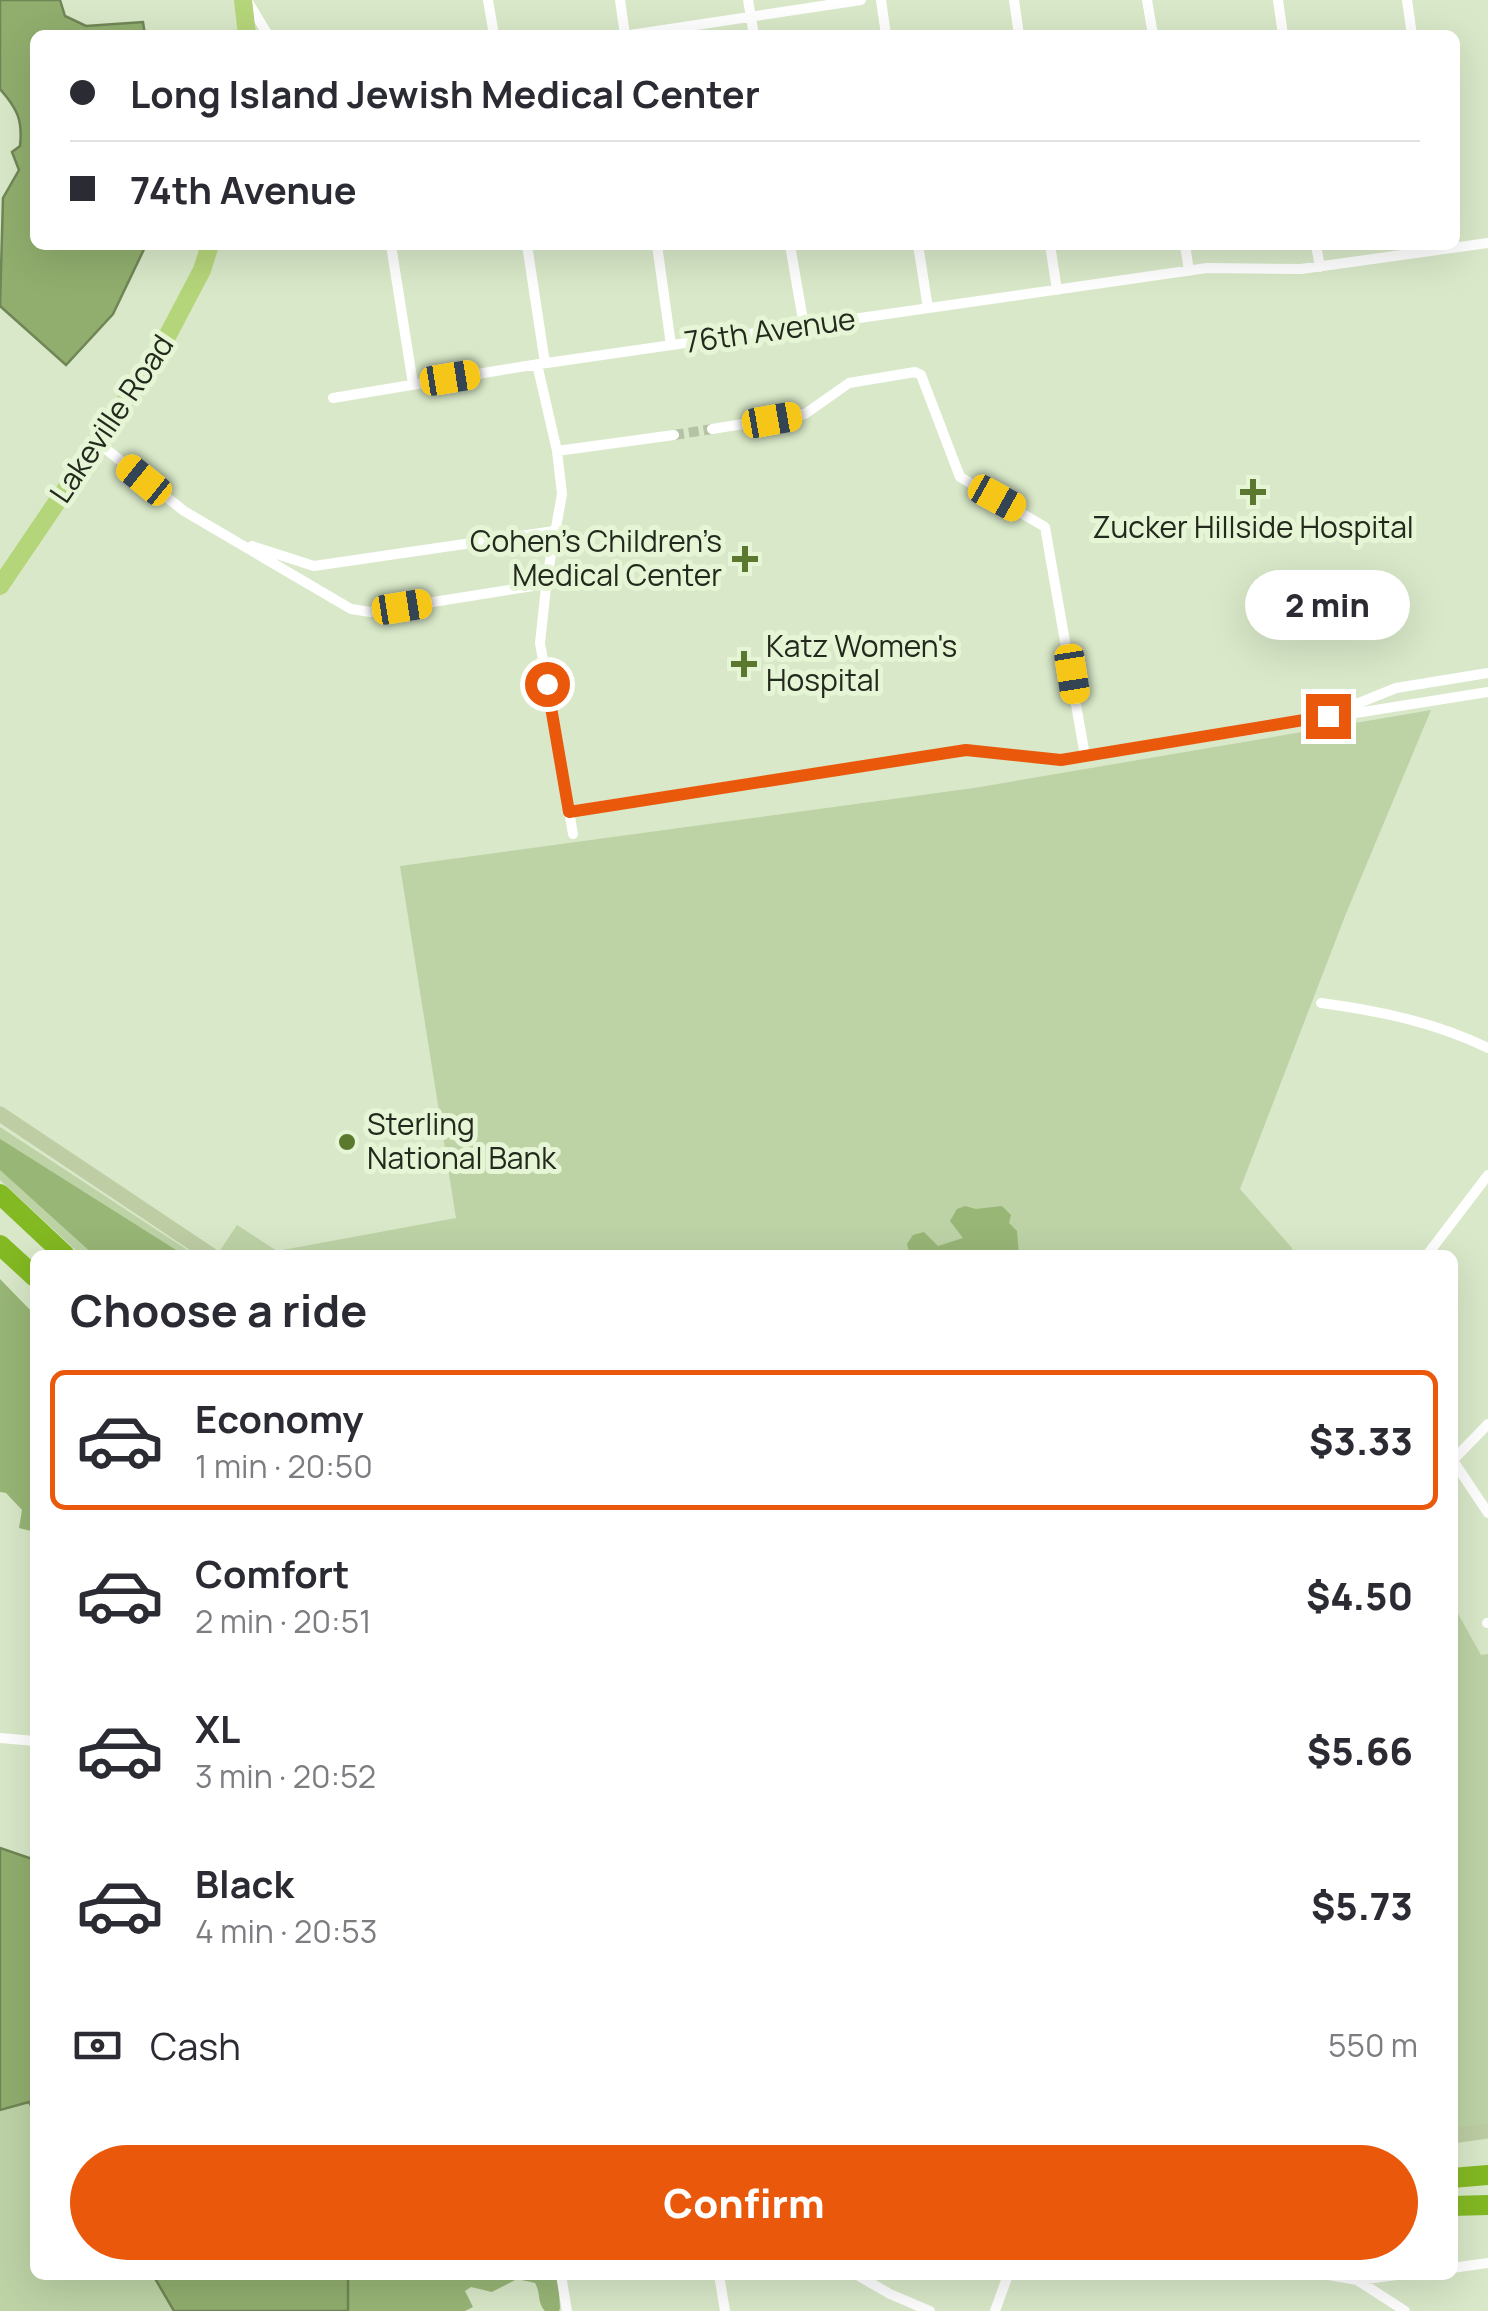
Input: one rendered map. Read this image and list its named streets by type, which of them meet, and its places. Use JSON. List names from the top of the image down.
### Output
{
  "streets": {
    "main road": ["Lakeville Road"],
    "street": ["76th Avenue"]
  },
  "places": {
    "health": ["Zucker Hillside Hospital", "Cohen’s Children’s Medical Center", "Katz Women's Hospital"],
    "other": ["Sterling National Bank"]
  },
  "page": {
    "banner": ["Long Island Jewish Medical Center", "74th Avenue"],
    "bubble": "2 min",
    "heading": "Choose a ride",
    "list": [
      {
        "name": "Economy",
        "note": "1 min · 20:50",
        "value": "$3.33"
      },
      {
        "name": "Comfort",
        "note": "2 min · 20:51",
        "value": "$4.50"
      },
      {
        "name": "XL",
        "note": "3 min · 20:52",
        "value": "$5.66"
      },
      {
        "name": "Black",
        "note": "4 min · 20:53",
        "value": "$5.73"
      }
    ],
    "pay": ["Cash", "550 m"],
    "buttons": "Confirm"
  }
}
